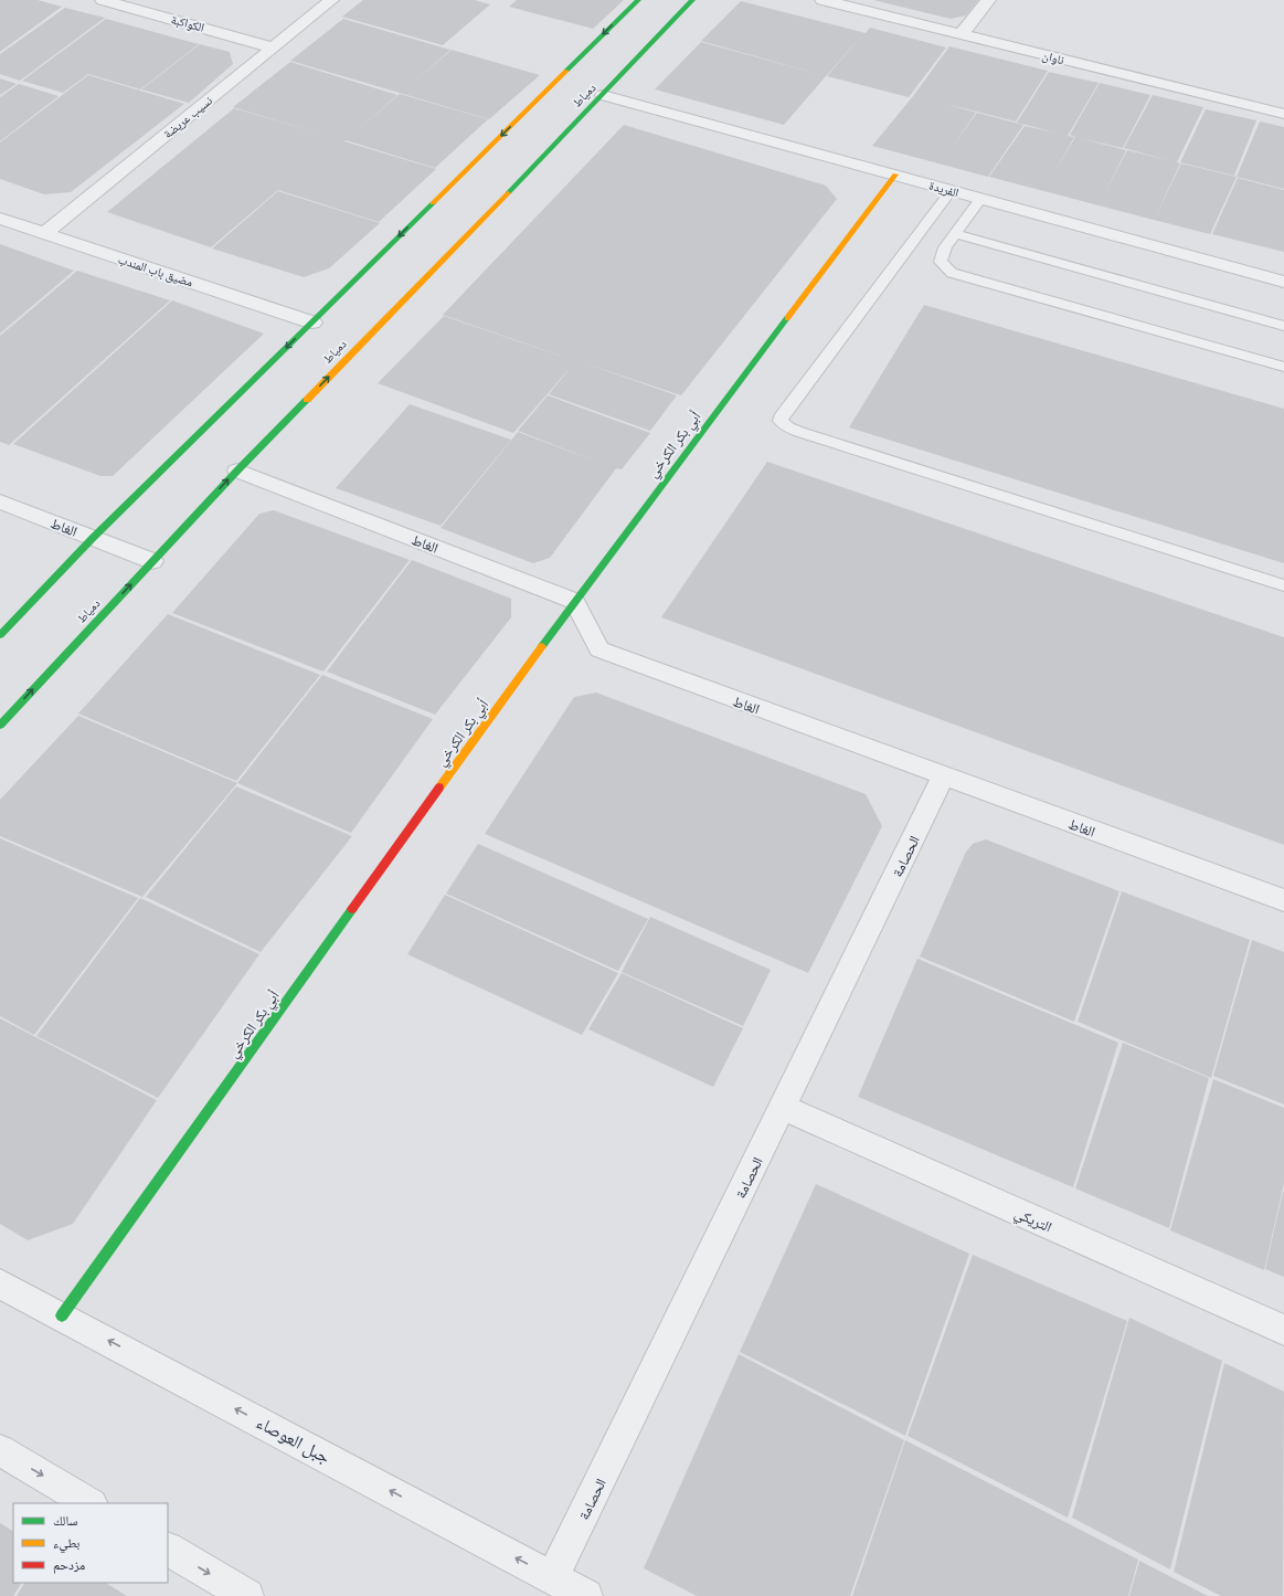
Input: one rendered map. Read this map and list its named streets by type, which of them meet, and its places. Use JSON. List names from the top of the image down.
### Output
{
  "streets": {
    "street": [
      "الكواكبة",
      "ناوان",
      "دمياط",
      "نسيب عريضة",
      "الفريدة",
      "مضيق باب المندب",
      "أبي بكر الكرخي",
      "الغاط",
      "الحصامة",
      "التريكي",
      "جبل العوصاء"
    ]
  },
  "crossings": [
    ["الكواكبة", "نسيب عريضة"],
    ["دمياط", "الفريدة"],
    ["دمياط", "الغاط"],
    ["نسيب عريضة", "مضيق باب المندب"],
    ["الفريدة", "أبي بكر الكرخي"],
    ["أبي بكر الكرخي", "الغاط"],
    ["أبي بكر الكرخي", "جبل العوصاء"],
    ["الغاط", "الحصامة"],
    ["الحصامة", "التريكي"],
    ["الحصامة", "جبل العوصاء"]
  ],
  "legend": ["سالك", "بطيء", "مزدحم"]
}
